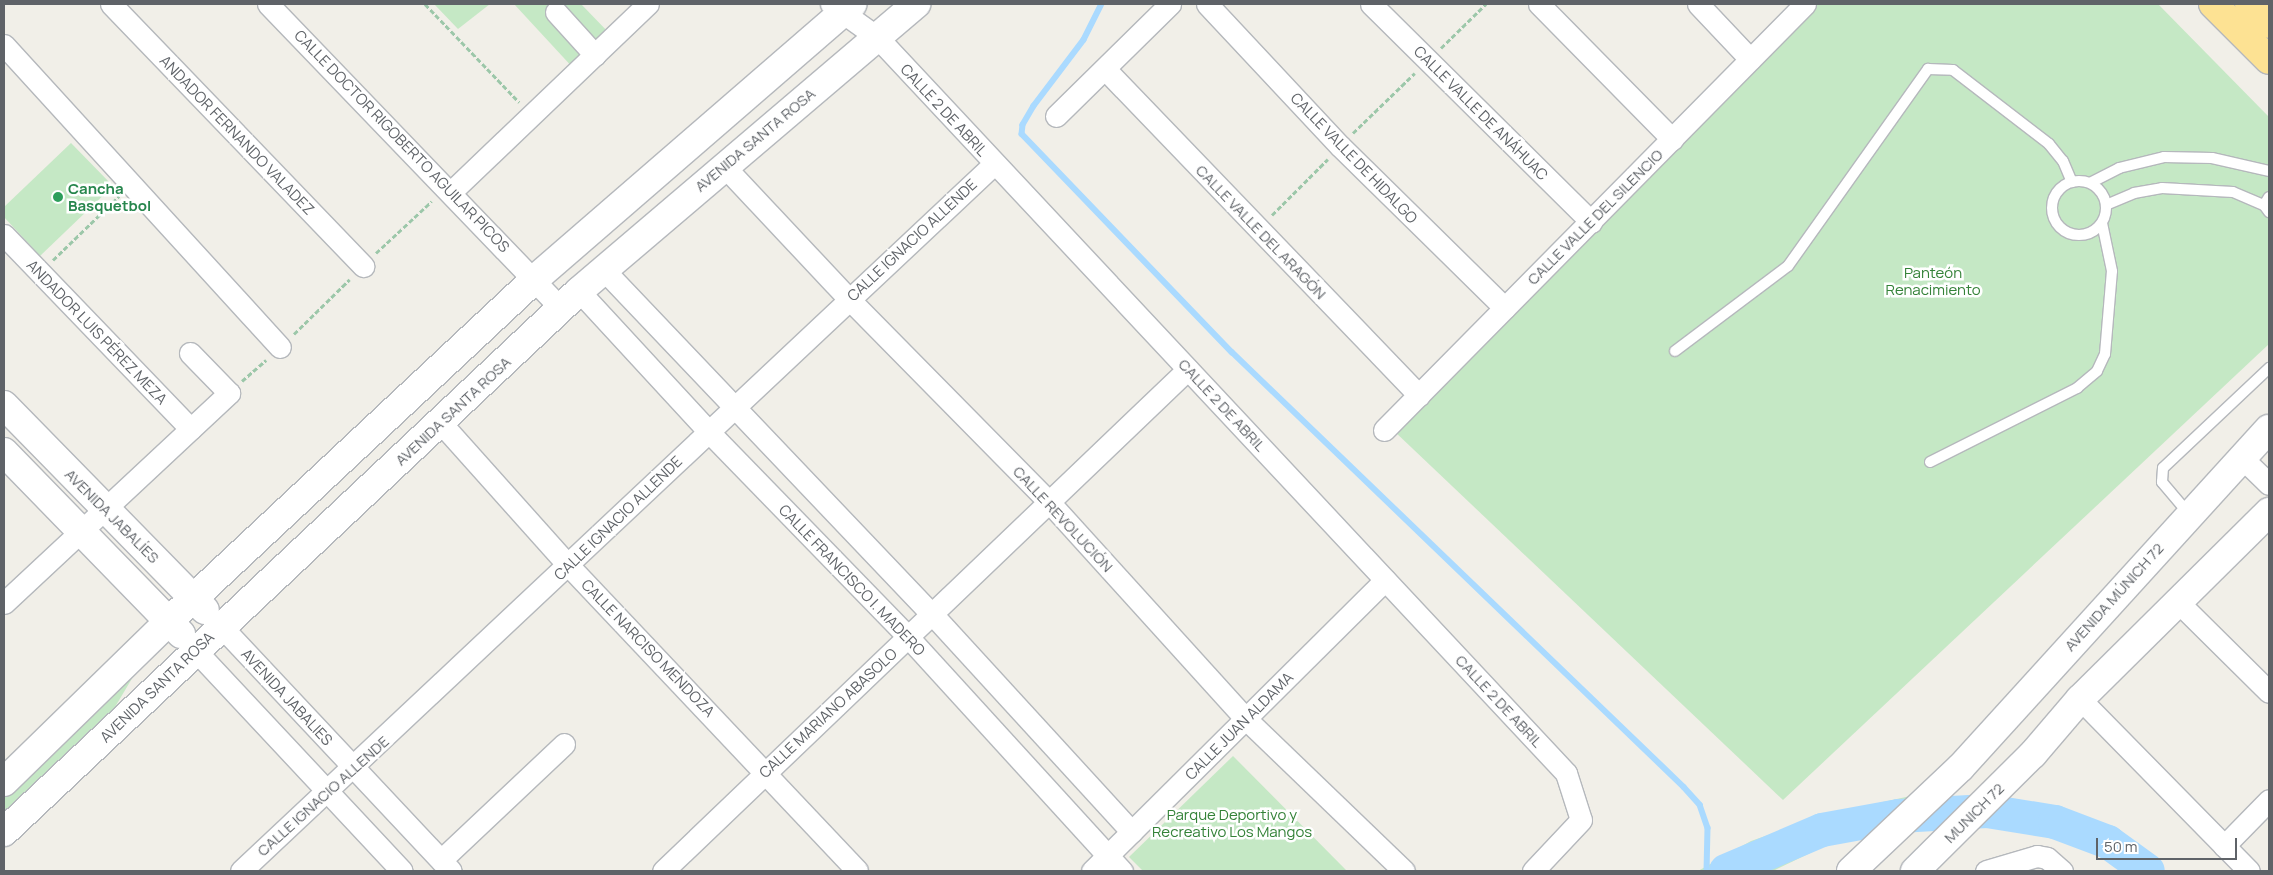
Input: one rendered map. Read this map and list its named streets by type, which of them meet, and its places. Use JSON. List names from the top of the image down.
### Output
{
  "streets": {
    "main road": [
      "AVENIDA SANTA ROSA",
      "AVENIDA JABALÍES",
      "AVENIDA MÚNICH 72",
      "MUNICH 72"
    ],
    "street": [
      "CALLE 2 DE ABRIL",
      "CALLE VALLE DE ANÁHUAC",
      "ANDADOR FERNANDO VALADEZ",
      "CALLE DOCTOR RIGOBERTO AGUILAR PICOS",
      "CALLE VALLE DE HIDALGO",
      "CALLE VALLE DEL SILENCIO",
      "CALLE VALLE DEL ARAGÓN",
      "CALLE IGNACIO ALLENDE",
      "ANDADOR LUIS PÉREZ MEZA",
      "CALLE REVOLUCIÓN",
      "CALLE FRANCISCO I. MADERO",
      "CALLE NARCISO MENDOZA",
      "AVENIDA JABALIES",
      "CALLE MARIANO ABASOLO",
      "CALLE JUAN ALDAMA"
    ]
  },
  "crossings": [
    ["CALLE 2 DE ABRIL", "AVENIDA SANTA ROSA"],
    ["CALLE 2 DE ABRIL", "CALLE IGNACIO ALLENDE"],
    ["CALLE 2 DE ABRIL", "CALLE MARIANO ABASOLO"],
    ["CALLE 2 DE ABRIL", "CALLE JUAN ALDAMA"],
    ["CALLE VALLE DE ANÁHUAC", "CALLE VALLE DEL SILENCIO"],
    ["AVENIDA SANTA ROSA", "CALLE DOCTOR RIGOBERTO AGUILAR PICOS"],
    ["AVENIDA SANTA ROSA", "AVENIDA JABALÍES"],
    ["AVENIDA SANTA ROSA", "CALLE REVOLUCIÓN"],
    ["AVENIDA SANTA ROSA", "CALLE FRANCISCO I. MADERO"],
    ["AVENIDA SANTA ROSA", "CALLE NARCISO MENDOZA"],
    ["AVENIDA SANTA ROSA", "AVENIDA JABALIES"],
    ["CALLE DOCTOR RIGOBERTO AGUILAR PICOS", "CALLE FRANCISCO I. MADERO"],
    ["CALLE VALLE DE HIDALGO", "CALLE VALLE DEL SILENCIO"],
    ["CALLE VALLE DEL SILENCIO", "CALLE VALLE DEL ARAGÓN"],
    ["CALLE IGNACIO ALLENDE", "CALLE REVOLUCIÓN"],
    ["CALLE IGNACIO ALLENDE", "CALLE FRANCISCO I. MADERO"],
    ["CALLE IGNACIO ALLENDE", "CALLE NARCISO MENDOZA"],
    ["CALLE IGNACIO ALLENDE", "AVENIDA JABALIES"],
    ["AVENIDA JABALÍES", "AVENIDA JABALIES"],
    ["CALLE REVOLUCIÓN", "CALLE MARIANO ABASOLO"],
    ["CALLE REVOLUCIÓN", "CALLE JUAN ALDAMA"],
    ["CALLE FRANCISCO I. MADERO", "CALLE MARIANO ABASOLO"],
    ["CALLE FRANCISCO I. MADERO", "CALLE JUAN ALDAMA"],
    ["CALLE NARCISO MENDOZA", "CALLE MARIANO ABASOLO"]
  ],
  "parks": ["Panteón Renacimiento", "Parque Deportivo y Recreativo Los Mangos"],
  "places": ["Cancha Basquetbol"],
  "scale_bar": "50 m"
}
